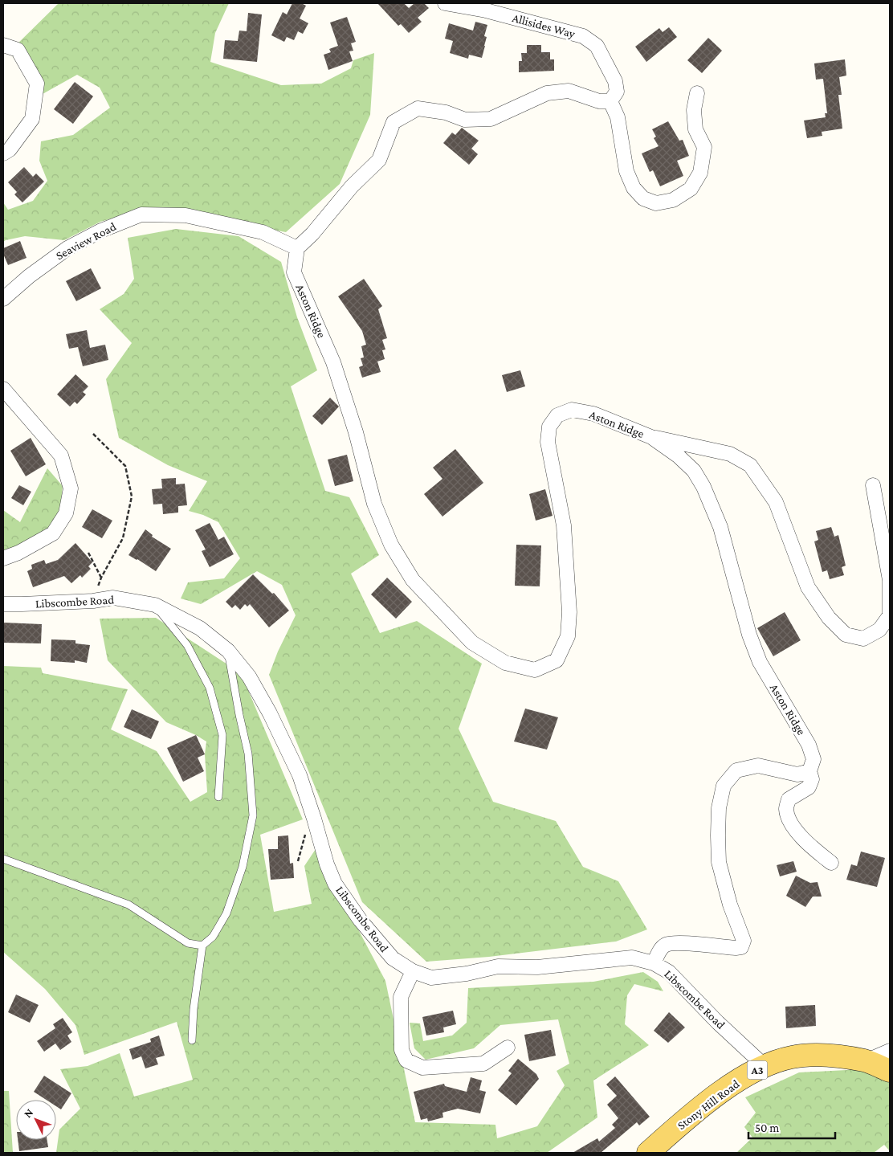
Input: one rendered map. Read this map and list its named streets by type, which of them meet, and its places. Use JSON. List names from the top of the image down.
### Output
{
  "streets": {
    "main road": ["A3", "Stony Hill Road"],
    "street": [
      "Allisides Way",
      "Seaview Road",
      "Aston Ridge",
      "Libscombe Road"
    ]
  },
  "crossings": [
    ["Seaview Road", "Aston Ridge"],
    ["Libscombe Road", "Stony Hill Road"]
  ],
  "scale_bar": "50 m",
  "north": "top left"
}
